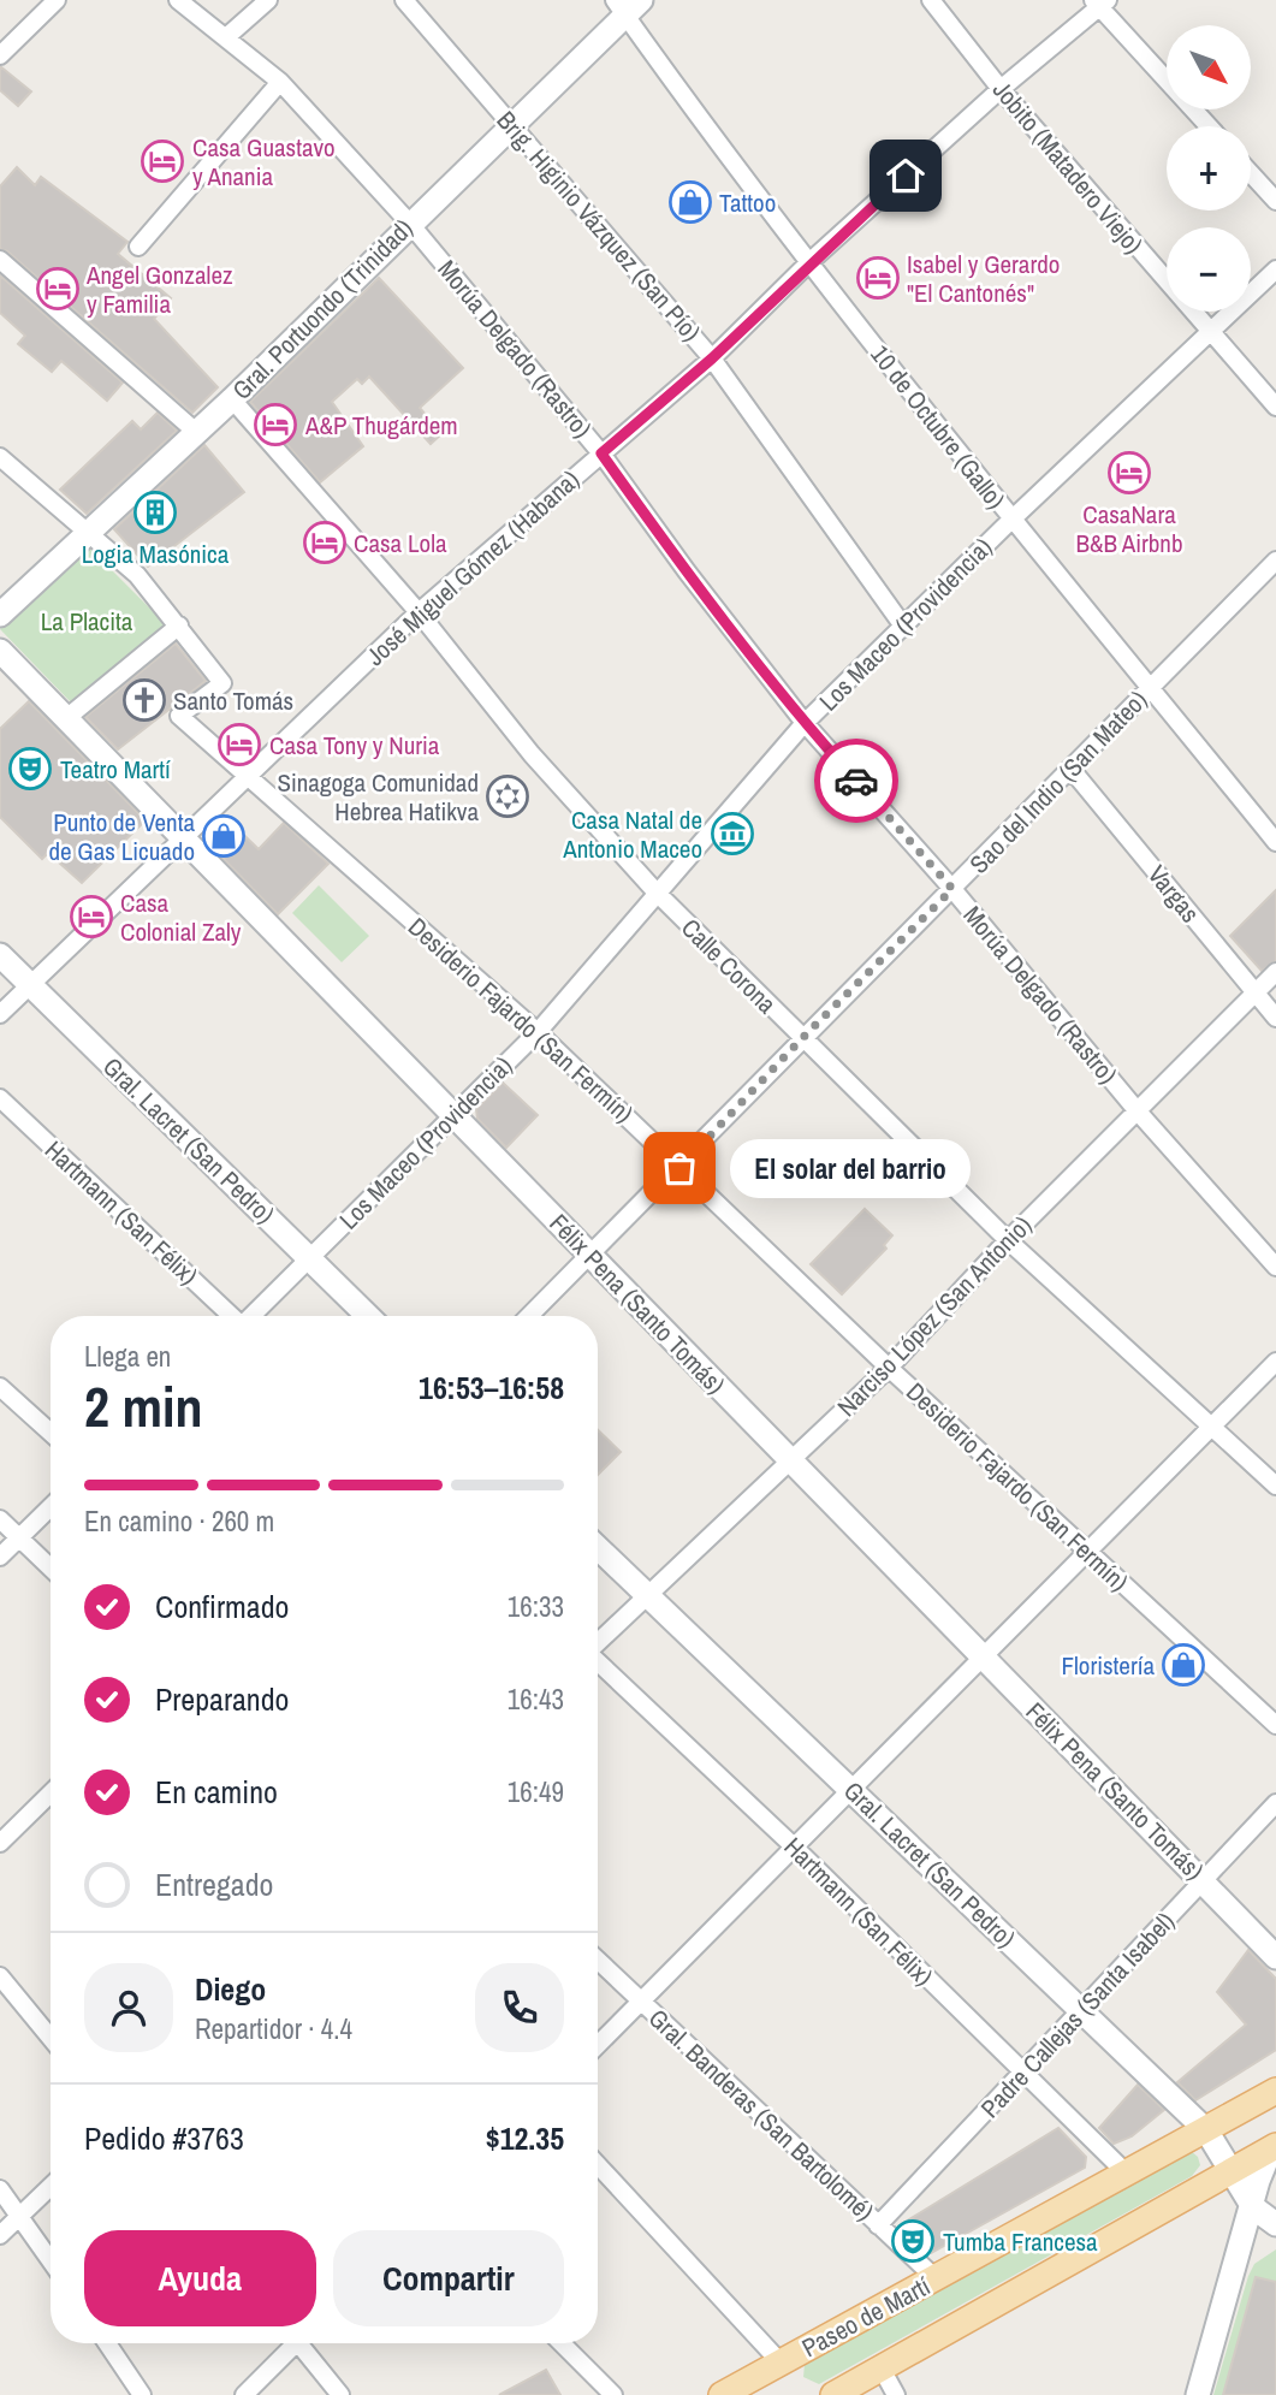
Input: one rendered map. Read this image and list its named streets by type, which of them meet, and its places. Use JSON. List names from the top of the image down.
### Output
{
  "streets": {
    "main road": ["Paseo de Martí"],
    "street": [
      "Jobito (Matadero Viejo)",
      "Brig. Higinio Vázquez (San Pío)",
      "Gral. Portuondo (Trinidad)",
      "Morúa Delgado (Rastro)",
      "10 de Octubre (Gallo)",
      "José Miguel Gómez (Habana)",
      "Los Maceo (Providencia)",
      "Sao del Indio (San Mateo)",
      "Vargas",
      "Calle Corona",
      "Desiderio Fajardo (San Fermín)",
      "Gral. Lacret (San Pedro)",
      "Hartmann (San Félix)",
      "Félix Pena (Santo Tomás)",
      "Narciso López (San Antonio)",
      "Padre Callejas (Santa Isabel)",
      "Gral. Banderas (San Bartolomé)"
    ]
  },
  "crossings": [
    ["Jobito (Matadero Viejo)", "José Miguel Gómez (Habana)"],
    ["Jobito (Matadero Viejo)", "Los Maceo (Providencia)"],
    ["Brig. Higinio Vázquez (San Pío)", "Gral. Portuondo (Trinidad)"],
    ["Brig. Higinio Vázquez (San Pío)", "José Miguel Gómez (Habana)"],
    ["Brig. Higinio Vázquez (San Pío)", "Los Maceo (Providencia)"],
    ["Gral. Portuondo (Trinidad)", "Morúa Delgado (Rastro)"],
    ["Gral. Portuondo (Trinidad)", "10 de Octubre (Gallo)"],
    ["Gral. Portuondo (Trinidad)", "Calle Corona"],
    ["Gral. Portuondo (Trinidad)", "Desiderio Fajardo (San Fermín)"],
    ["Morúa Delgado (Rastro)", "José Miguel Gómez (Habana)"],
    ["Morúa Delgado (Rastro)", "Los Maceo (Providencia)"],
    ["Morúa Delgado (Rastro)", "Sao del Indio (San Mateo)"],
    ["Morúa Delgado (Rastro)", "Narciso López (San Antonio)"],
    ["10 de Octubre (Gallo)", "José Miguel Gómez (Habana)"],
    ["10 de Octubre (Gallo)", "Los Maceo (Providencia)"],
    ["10 de Octubre (Gallo)", "Sao del Indio (San Mateo)"],
    ["José Miguel Gómez (Habana)", "Calle Corona"],
    ["José Miguel Gómez (Habana)", "Desiderio Fajardo (San Fermín)"],
    ["José Miguel Gómez (Habana)", "Gral. Lacret (San Pedro)"],
    ["José Miguel Gómez (Habana)", "Félix Pena (Santo Tomás)"],
    ["Los Maceo (Providencia)", "Calle Corona"],
    ["Los Maceo (Providencia)", "Desiderio Fajardo (San Fermín)"],
    ["Los Maceo (Providencia)", "Gral. Lacret (San Pedro)"],
    ["Los Maceo (Providencia)", "Félix Pena (Santo Tomás)"],
    ["Sao del Indio (San Mateo)", "Vargas"],
    ["Sao del Indio (San Mateo)", "Calle Corona"],
    ["Sao del Indio (San Mateo)", "Desiderio Fajardo (San Fermín)"],
    ["Sao del Indio (San Mateo)", "Félix Pena (Santo Tomás)"],
    ["Vargas", "Narciso López (San Antonio)"],
    ["Calle Corona", "Narciso López (San Antonio)"],
    ["Desiderio Fajardo (San Fermín)", "Narciso López (San Antonio)"],
    ["Gral. Lacret (San Pedro)", "Narciso López (San Antonio)"],
    ["Gral. Lacret (San Pedro)", "Padre Callejas (Santa Isabel)"],
    ["Gral. Lacret (San Pedro)", "Paseo de Martí"],
    ["Hartmann (San Félix)", "Padre Callejas (Santa Isabel)"],
    ["Hartmann (San Félix)", "Paseo de Martí"],
    ["Félix Pena (Santo Tomás)", "Narciso López (San Antonio)"],
    ["Félix Pena (Santo Tomás)", "Padre Callejas (Santa Isabel)"],
    ["Padre Callejas (Santa Isabel)", "Gral. Banderas (San Bartolomé)"],
    ["Gral. Banderas (San Bartolomé)", "Paseo de Martí"]
  ],
  "parks": ["La Placita"],
  "places": {
    "hotel": [
      "Casa Guastavo y Anania",
      "Isabel y Gerardo \"El Cantonés\"",
      "Angel Gonzalez y Familia",
      "A&P Thugárdem",
      "CasaNara B&B Airbnb",
      "Casa Lola",
      "Casa Tony y Nuria",
      "Casa Colonial Zaly"
    ],
    "shop": ["Tattoo", "Punto de Venta de Gas Licuado", "Floristería"],
    "building": ["Logia Masónica"],
    "church": ["Santo Tomás"],
    "theatre": ["Teatro Martí", "Tumba Francesa"],
    "synagogue": ["Sinagoga Comunidad Hebrea Hatikva"],
    "museum": ["Casa Natal de Antonio Maceo"],
    "other": ["El solar del barrio"]
  },
  "north": "bottom right",
  "page": {
    "map_buttons": ["+", "−"],
    "bubble": "El solar del barrio",
    "heading": ["2 min", "Llega en", "16:53–16:58"],
    "panel": [
      "Diego",
      "Repartidor · 4.4",
      "Pedido #3763",
      "$12.35"
    ],
    "bar": "En camino · 260 m",
    "list": [
      ["Confirmado", "16:33"],
      ["Preparando", "16:43"],
      ["En camino", "16:49"],
      "Entregado"
    ],
    "buttons": ["Ayuda", "Compartir"]
  }
}
